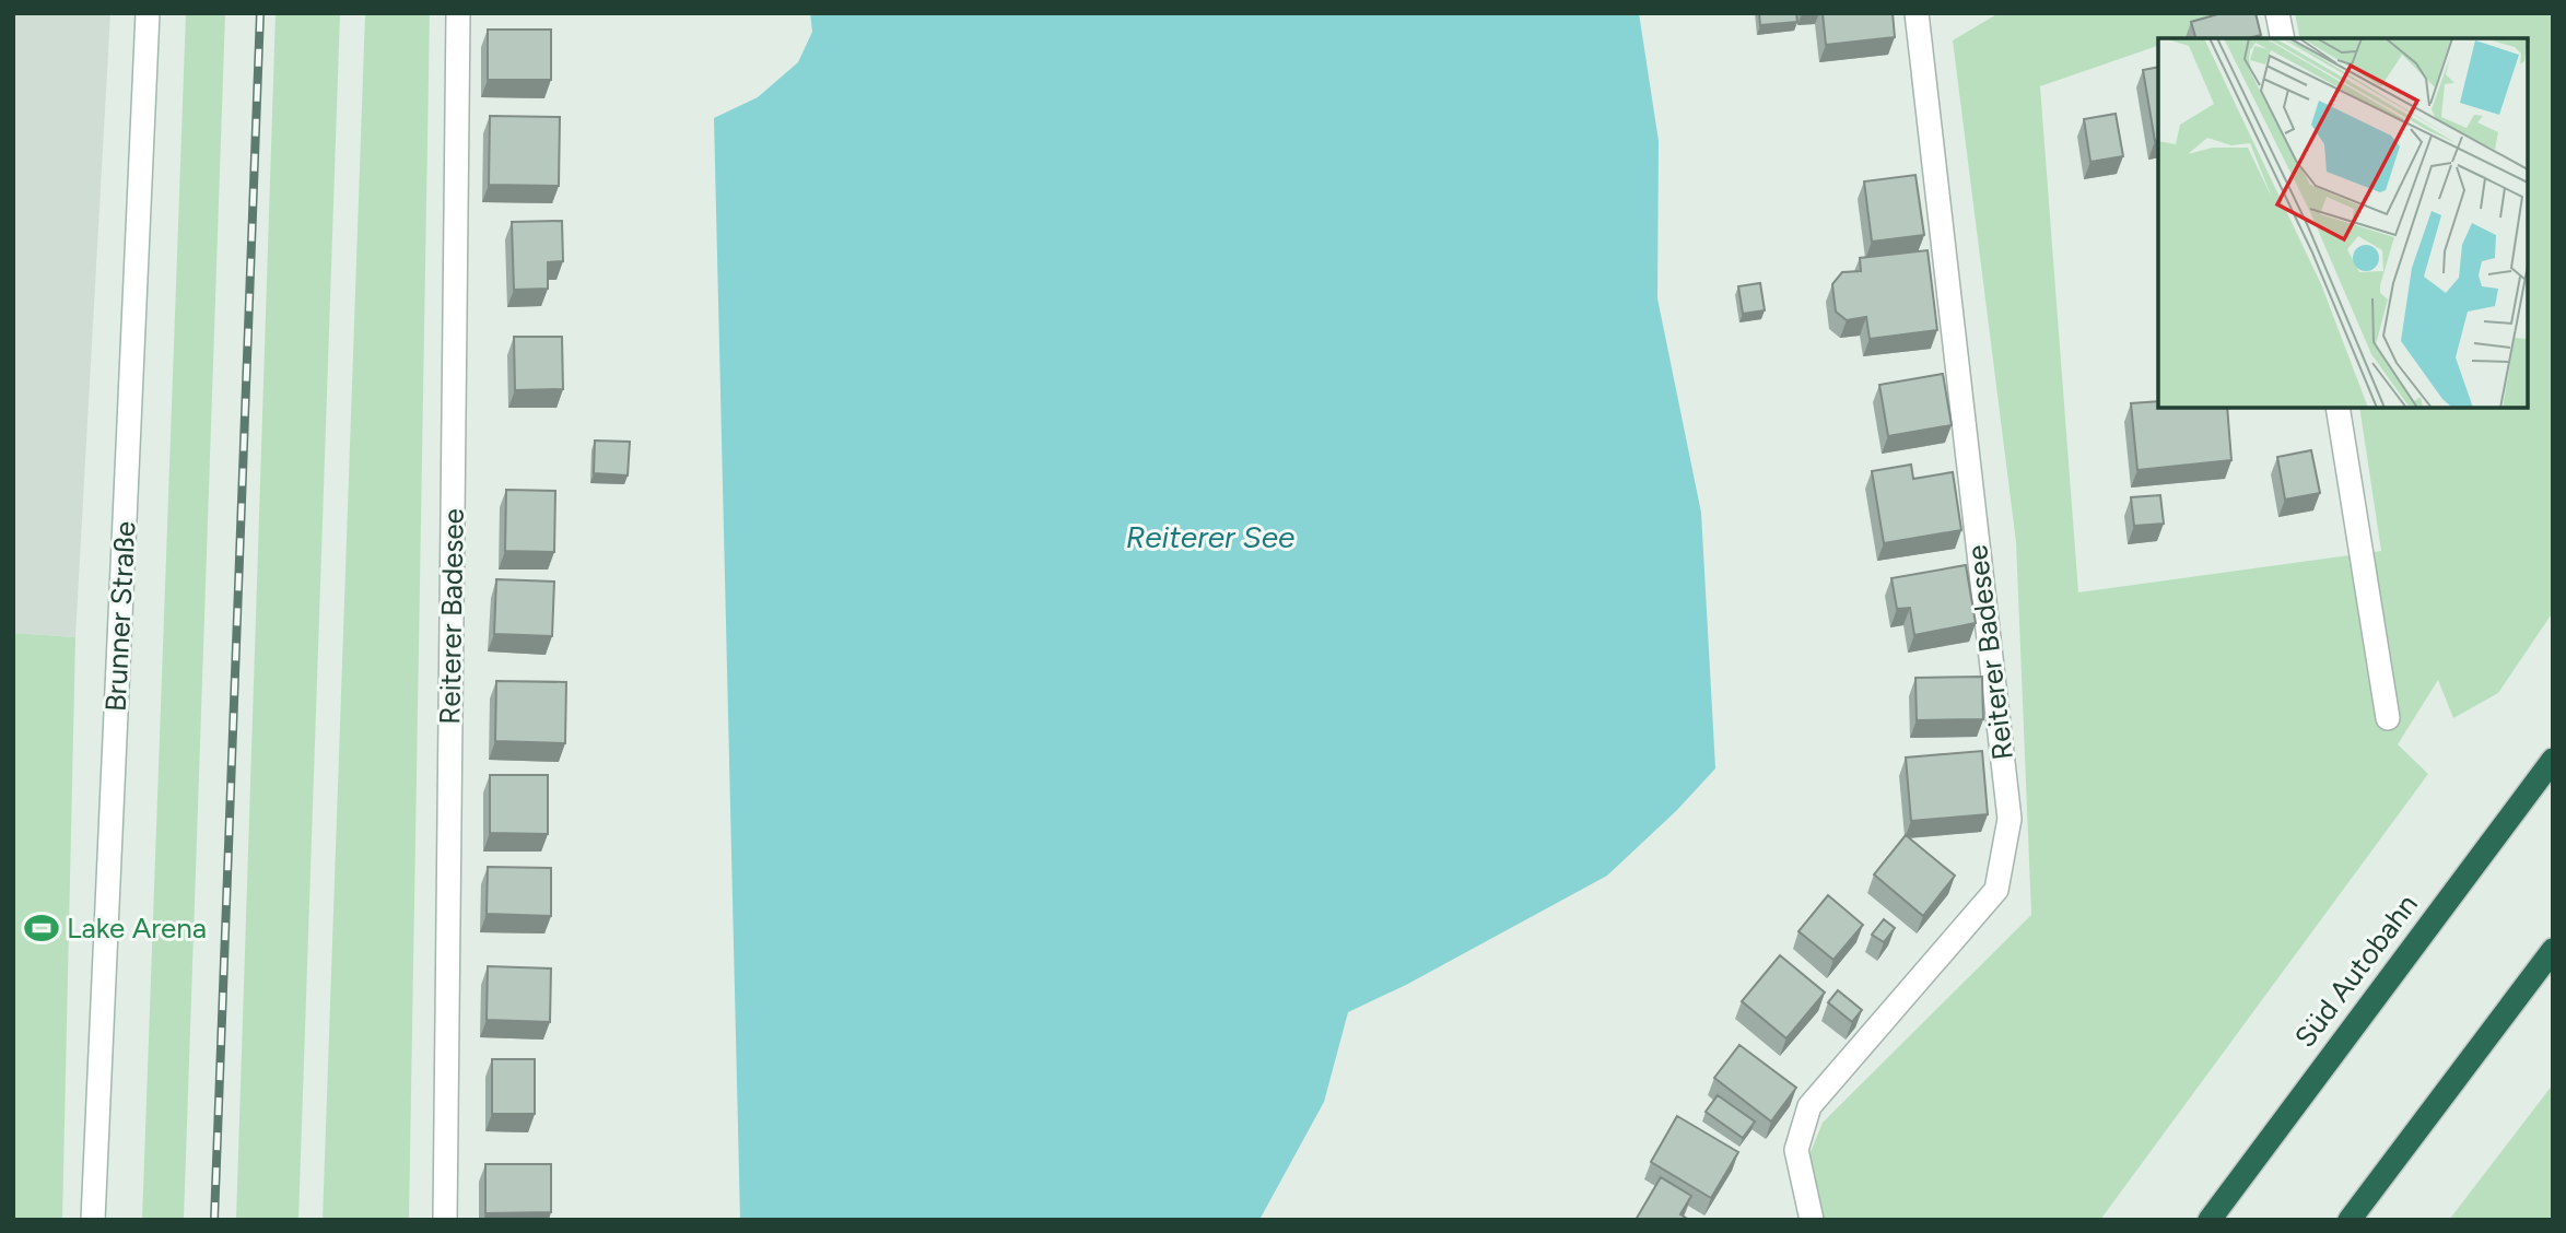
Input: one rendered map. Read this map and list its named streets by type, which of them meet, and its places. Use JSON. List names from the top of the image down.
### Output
{
  "streets": {
    "highway": ["Süd Autobahn"],
    "street": ["Brunner Straße", "Reiterer Badesee"]
  },
  "water": ["Reiterer See"],
  "places": {
    "sports": ["Lake Arena"]
  }
}
